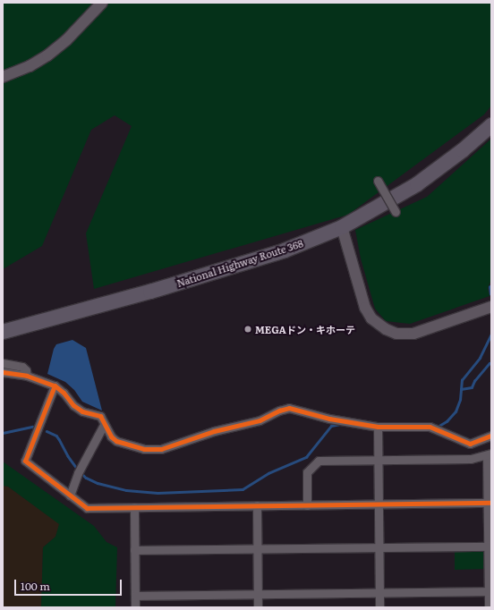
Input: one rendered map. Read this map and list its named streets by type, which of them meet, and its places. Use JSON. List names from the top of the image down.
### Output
{
  "streets": {
    "highway": ["National Highway Route 368"]
  },
  "places": ["MEGAドン・キホーテ"],
  "scale_bar": "100 m"
}
